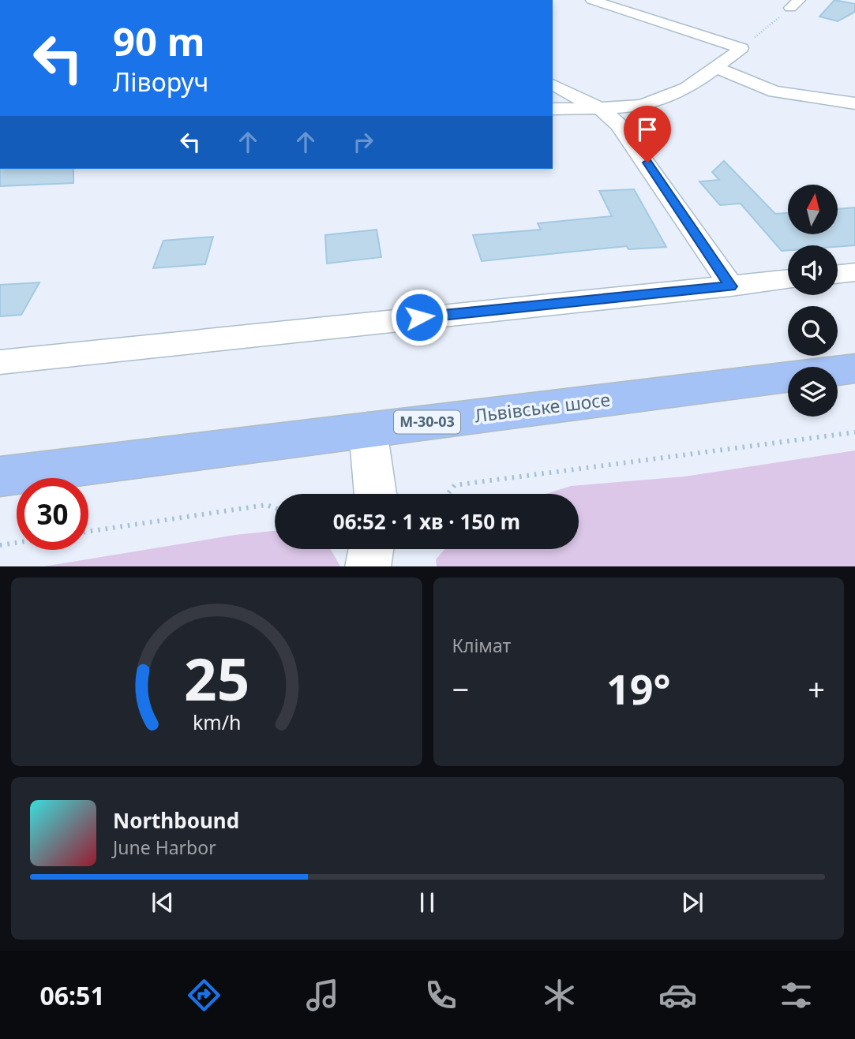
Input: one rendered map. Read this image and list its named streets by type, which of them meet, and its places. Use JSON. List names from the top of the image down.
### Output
{
  "streets": {
    "main road": ["Львівське шосе", "М-30-03"]
  },
  "north": "top",
  "page": {
    "turn": ["90 m", "Ліворуч"],
    "limit": "30",
    "trip": "06:52 · 1 хв · 150 m",
    "tile": "Клімат",
    "heat": ["−", "19°", "+"],
    "song": ["Northbound", "June Harbor"],
    "tabs": "06:51",
    "gauge": ["25", "km/h"]
  }
}
